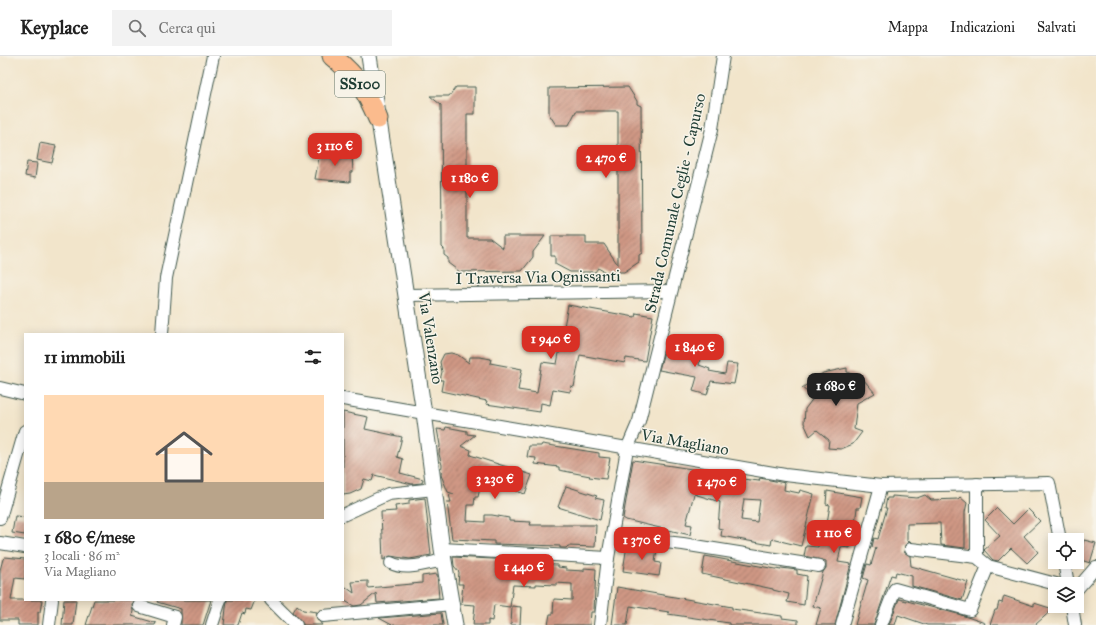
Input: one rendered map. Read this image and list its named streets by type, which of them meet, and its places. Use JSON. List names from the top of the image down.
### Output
{
  "streets": {
    "highway": ["SS100"],
    "street": [
      "Strada Comunale Ceglie - Capurso",
      "I Traversa Via Ognissanti",
      "Via Valenzano",
      "Via Magliano"
    ]
  },
  "crossings": [
    ["SS100", "Via Valenzano"],
    ["Strada Comunale Ceglie - Capurso", "I Traversa Via Ognissanti"],
    ["Strada Comunale Ceglie - Capurso", "Via Magliano"],
    ["I Traversa Via Ognissanti", "Via Valenzano"],
    ["Via Valenzano", "Via Magliano"]
  ],
  "page": {
    "header": "Keyplace",
    "search": "Cerca qui",
    "nav": ["Mappa", "Indicazioni", "Salvati"],
    "price": [
      "3 110 €",
      "2 470 €",
      "1 180 €",
      "1 940 €",
      "1 840 €",
      "1 680 €",
      "3 230 €",
      "1 470 €",
      "1 110 €",
      "1 370 €",
      "1 440 €"
    ],
    "heading": "11 immobili",
    "list": [
      {
        "name": "1 680 €/mese",
        "note": "3 locali · 86 m² · Via Magliano"
      }
    ]
  }
}
